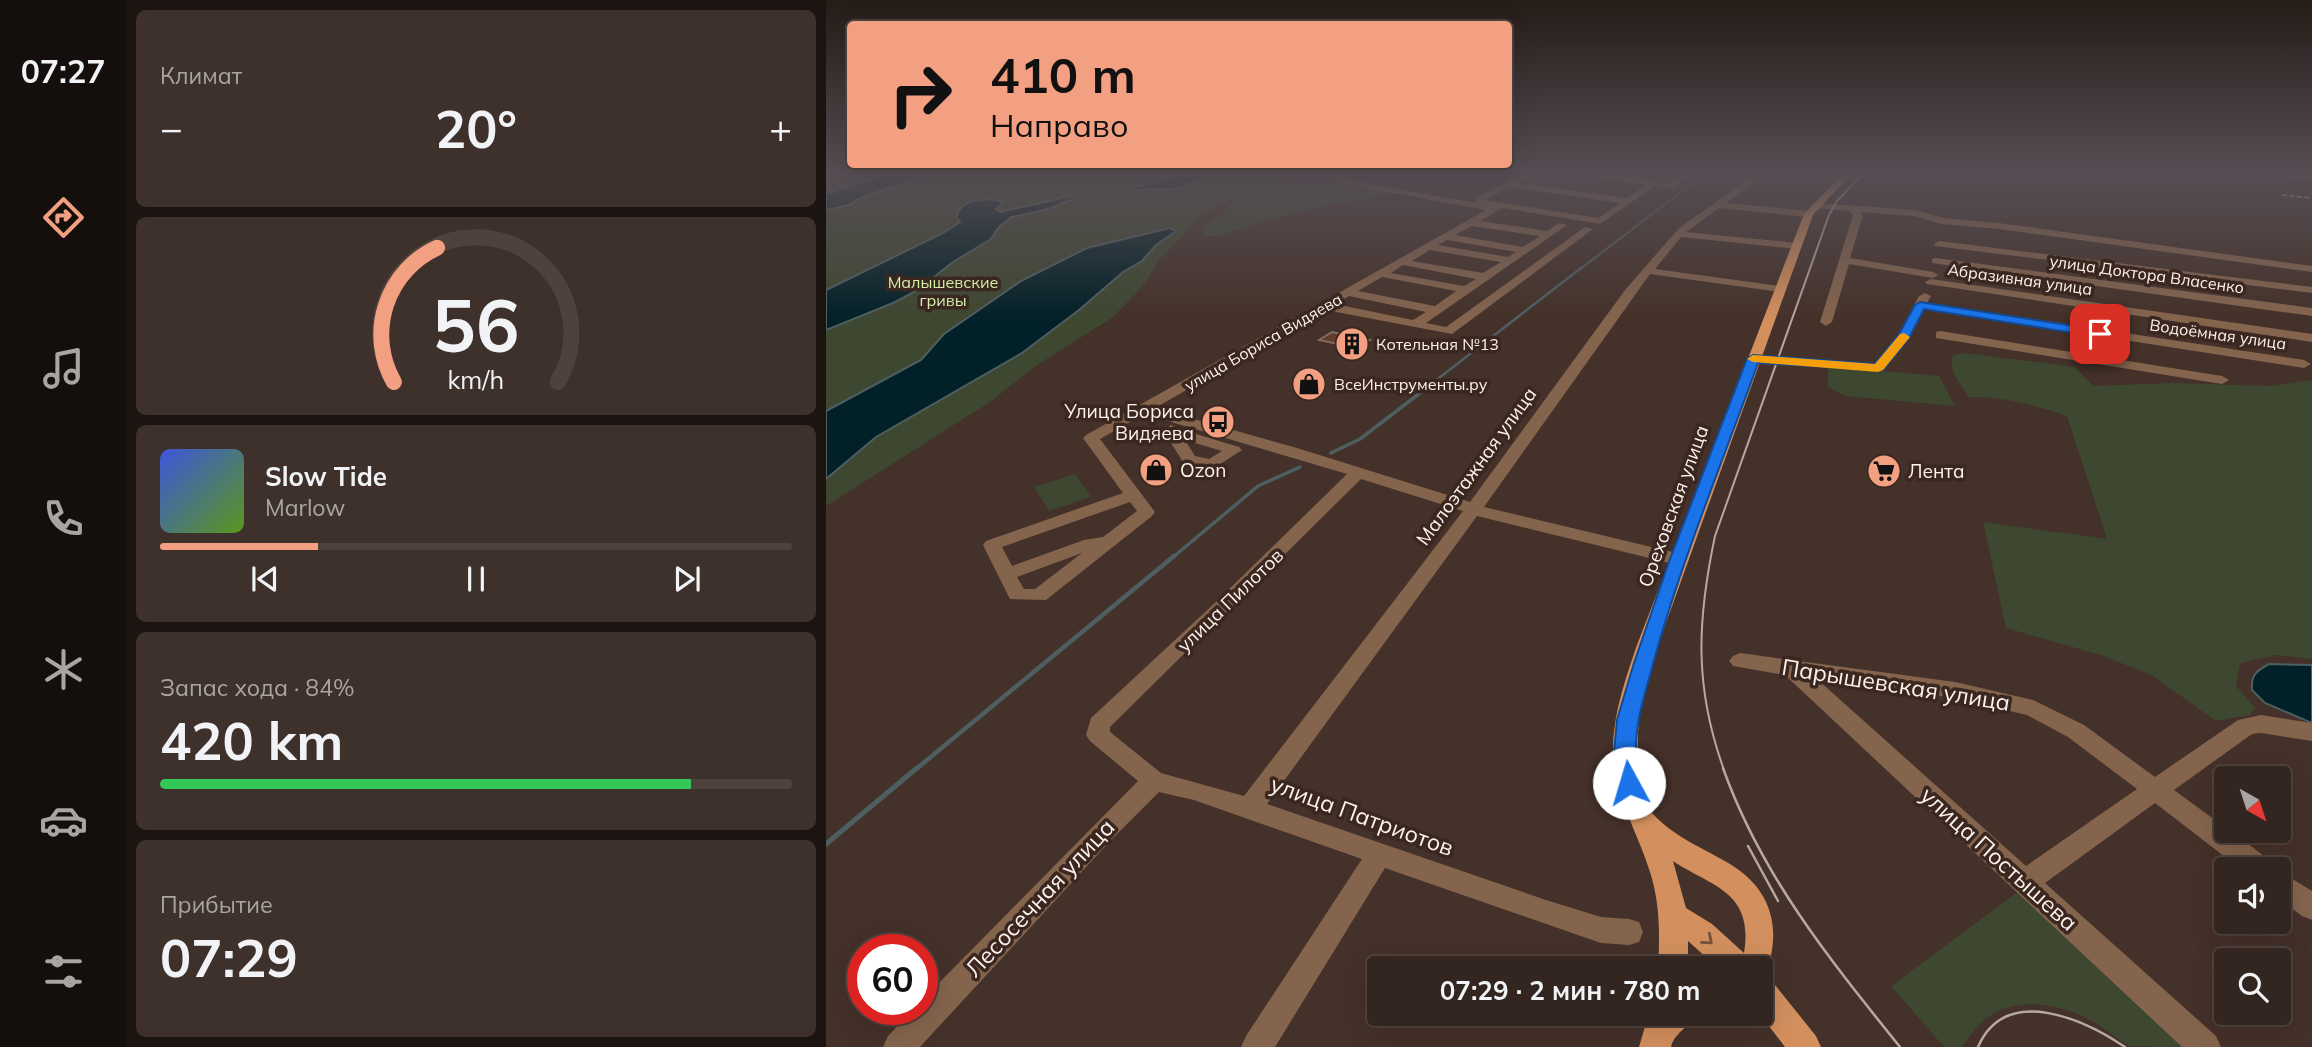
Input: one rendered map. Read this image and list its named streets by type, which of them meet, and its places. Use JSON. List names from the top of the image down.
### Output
{
  "streets": {
    "main road": ["Ореховская улица"],
    "street": [
      "улица Доктора Власенко",
      "Абразивная улица",
      "Водоёмная улица",
      "улица Бориса Видяева",
      "Малоэтажная улица",
      "улица Пилотов",
      "Парышевская улица",
      "улица Патриотов",
      "улица Постышева",
      "Лесосечная улица"
    ]
  },
  "crossings": [
    ["Малоэтажная улица", "улица Патриотов"],
    ["улица Пилотов", "улица Патриотов"],
    ["Парышевская улица", "улица Постышева"],
    ["улица Патриотов", "Лесосечная улица"]
  ],
  "parks": ["Малышевские гривы"],
  "places": {
    "building": ["Котельная №13"],
    "shop": ["ВсеИнструменты.ру", "Ozon"],
    "bus stop": ["Улица Бориса Видяева"],
    "supermarket": ["Лента"]
  },
  "north": "bottom right",
  "page": {
    "tabs": "07:27",
    "tile": [
      "Климат",
      ["Запас хода · 84%", "420 km"],
      ["Прибытие", "07:29"]
    ],
    "turn": ["410 m", "Направо"],
    "heat": ["−", "20°", "+"],
    "song": ["Slow Tide", "Marlow"],
    "limit": "60",
    "trip": "07:29 · 2 мин · 780 m",
    "gauge": ["56", "km/h"]
  }
}
